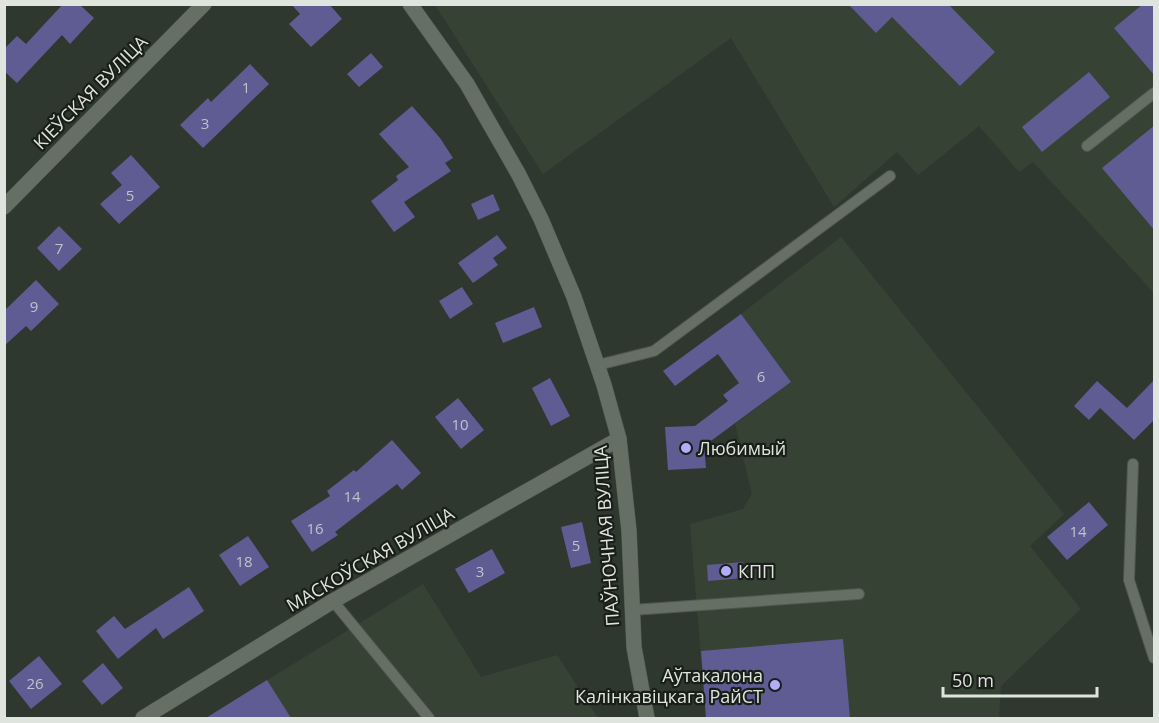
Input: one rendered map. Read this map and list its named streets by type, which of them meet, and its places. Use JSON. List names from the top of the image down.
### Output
{
  "streets": {
    "street": ["КІЕЎСКАЯ ВУЛІЦА", "ПАЎНОЧНАЯ ВУЛІЦА", "МАСКОЎСКАЯ ВУЛІЦА"]
  },
  "crossings": [
    ["ПАЎНОЧНАЯ ВУЛІЦА", "МАСКОЎСКАЯ ВУЛІЦА"]
  ],
  "places": ["Любимый", "КПП", "Аўтакалона Калінкавіцкага РайСТ"],
  "house_numbers": [
    "1",
    "3",
    "5",
    "7",
    "9",
    "6",
    "10",
    "14",
    "16",
    "14",
    "5",
    "18",
    "3",
    "26"
  ],
  "scale_bar": "50 m"
}
